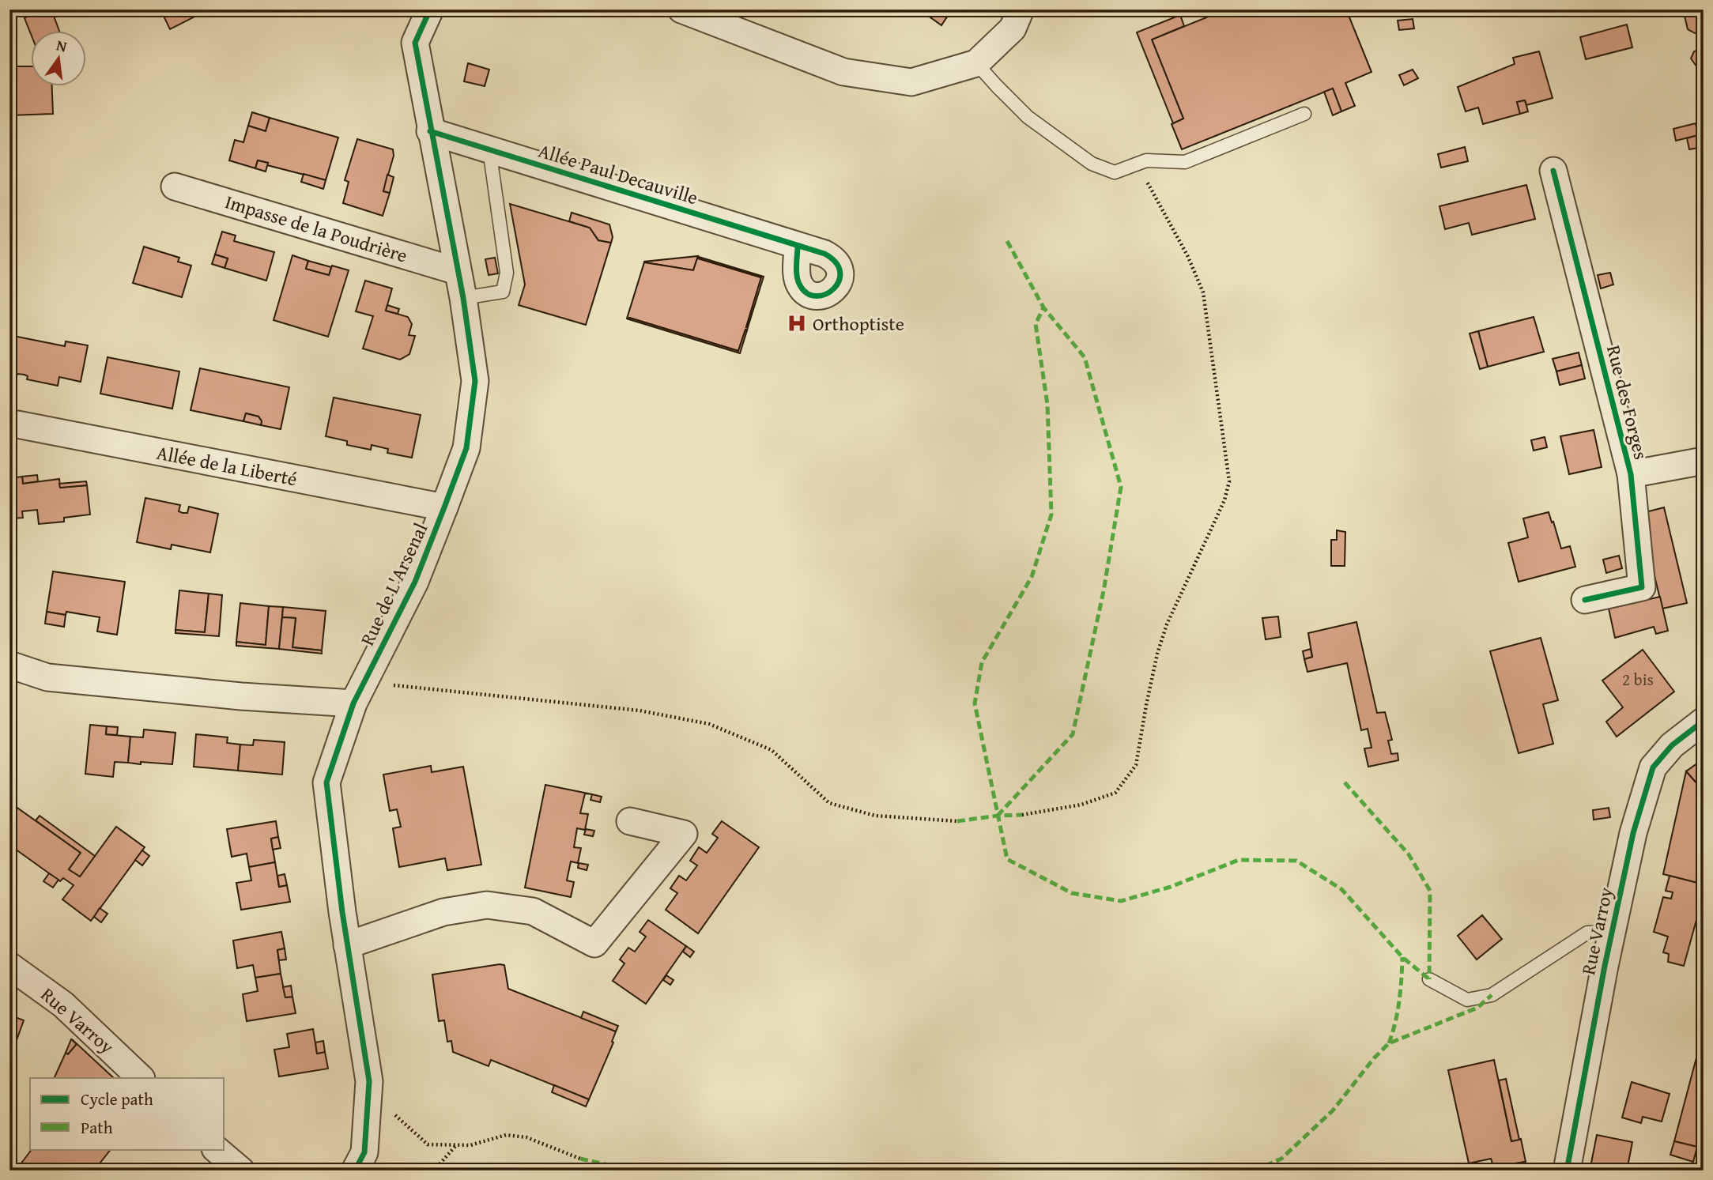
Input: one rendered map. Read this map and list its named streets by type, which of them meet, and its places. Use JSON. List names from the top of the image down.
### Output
{
  "streets": {
    "street": [
      "Allée Paul Decauville",
      "Impasse de la Poudrière",
      "Rue des Forges",
      "Allée de la Liberté",
      "Rue de L'Arsenal",
      "Rue Varroy"
    ]
  },
  "crossings": [
    ["Allée Paul Decauville", "Rue de L'Arsenal"],
    ["Impasse de la Poudrière", "Rue de L'Arsenal"],
    ["Allée de la Liberté", "Rue de L'Arsenal"]
  ],
  "places": {
    "hospital": ["Orthoptiste"]
  },
  "house_numbers": ["2 bis"],
  "legend": ["Cycle path", "Path"],
  "north": "top"
}
